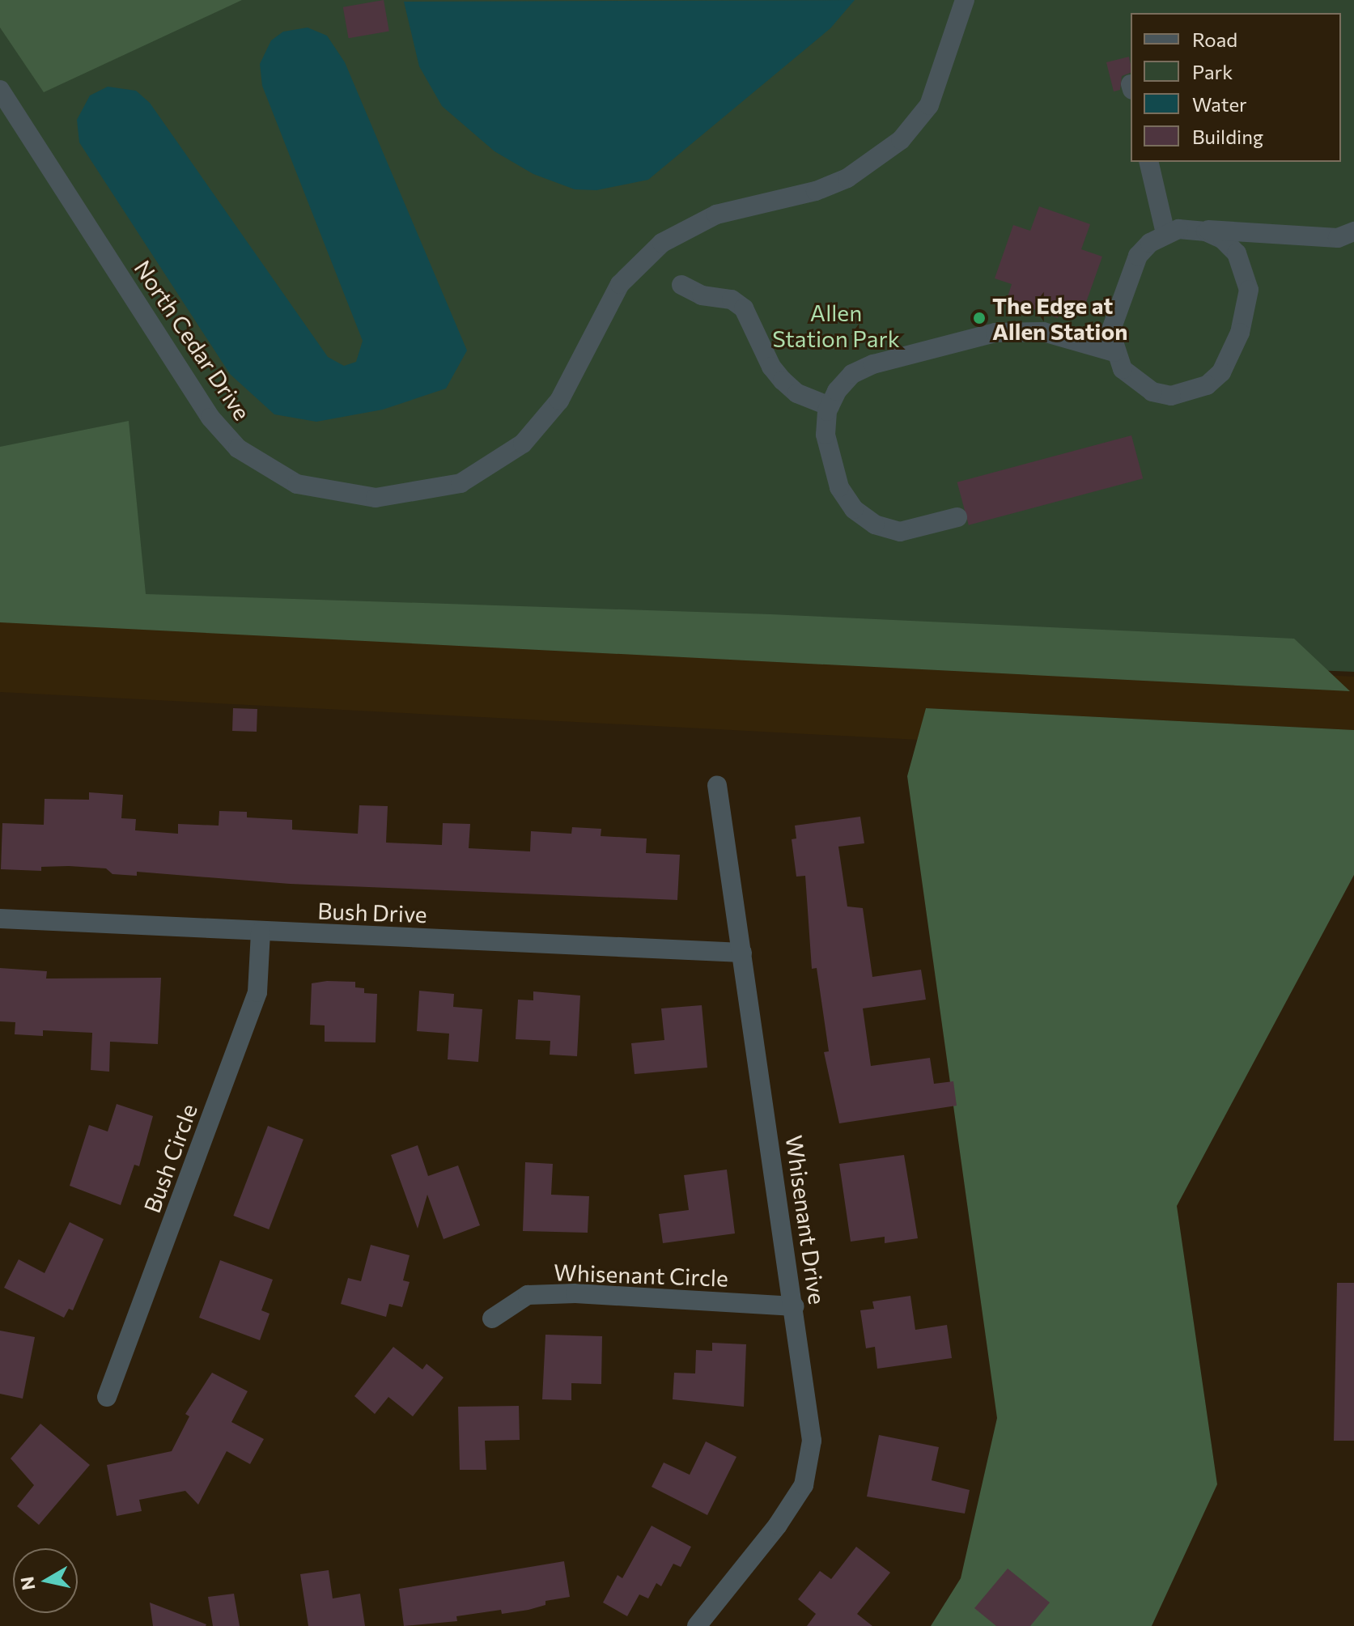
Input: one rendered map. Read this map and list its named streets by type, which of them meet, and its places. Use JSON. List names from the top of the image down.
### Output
{
  "streets": {
    "street": [
      "North Cedar Drive",
      "Bush Drive",
      "Bush Circle",
      "Whisenant Drive",
      "Whisenant Circle"
    ]
  },
  "crossings": [
    ["Bush Drive", "Bush Circle"],
    ["Bush Drive", "Whisenant Drive"],
    ["Whisenant Drive", "Whisenant Circle"]
  ],
  "parks": ["Allen Station Park"],
  "places": ["The Edge at Allen Station"],
  "legend": [
    "Road",
    "Park",
    "Water",
    "Building"
  ],
  "north": "left"
}
